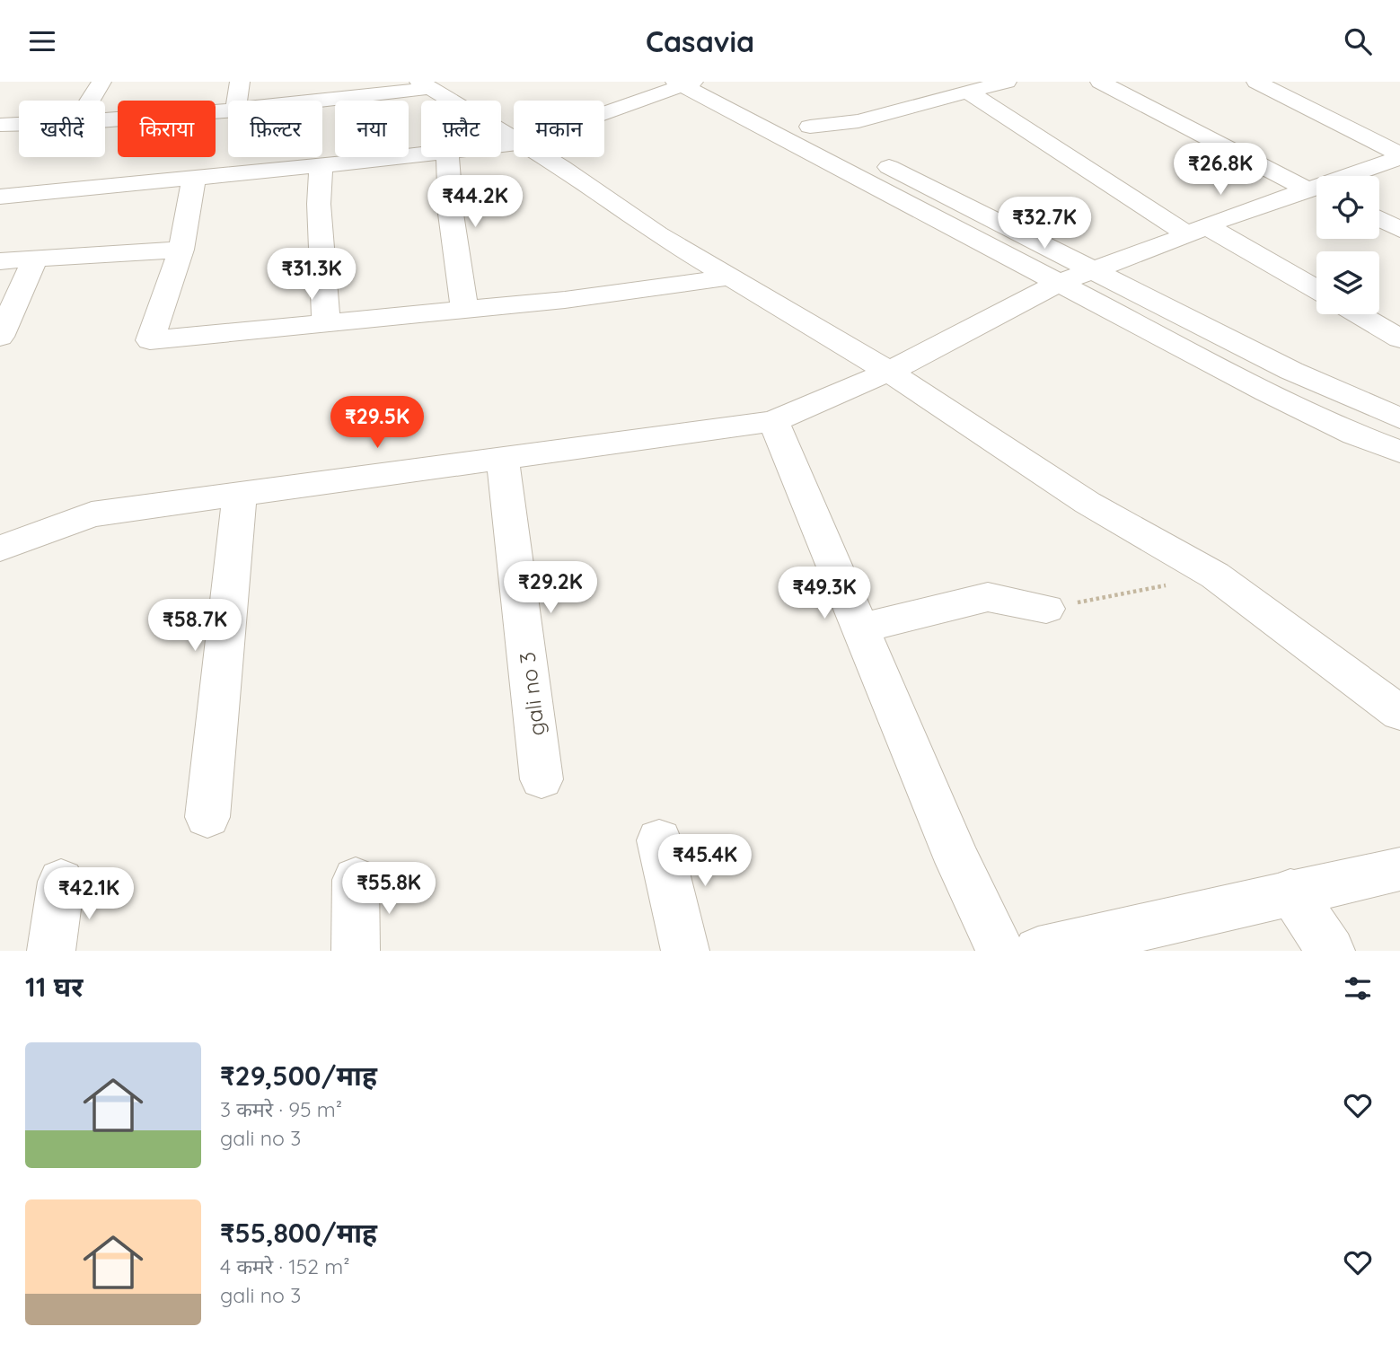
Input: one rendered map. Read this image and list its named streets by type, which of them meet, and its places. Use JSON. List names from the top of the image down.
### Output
{
  "streets": {
    "street": ["gali no 3"]
  },
  "page": {
    "header": "Casavia",
    "chip": [
      "खरीदें",
      "किराया",
      "फ़िल्टर",
      "नया",
      "फ़्लैट",
      "मकान"
    ],
    "price": [
      "₹26.8K",
      "₹44.2K",
      "₹32.7K",
      "₹31.3K",
      "₹29.5K",
      "₹29.2K",
      "₹49.3K",
      "₹58.7K",
      "₹45.4K",
      "₹55.8K",
      "₹42.1K"
    ],
    "heading": "11 घर",
    "list": [
      {
        "name": "₹29,500/माह",
        "note": "3 कमरे · 95 m² · gali no 3"
      },
      {
        "name": "₹55,800/माह",
        "note": "4 कमरे · 152 m² · gali no 3"
      }
    ]
  }
}
